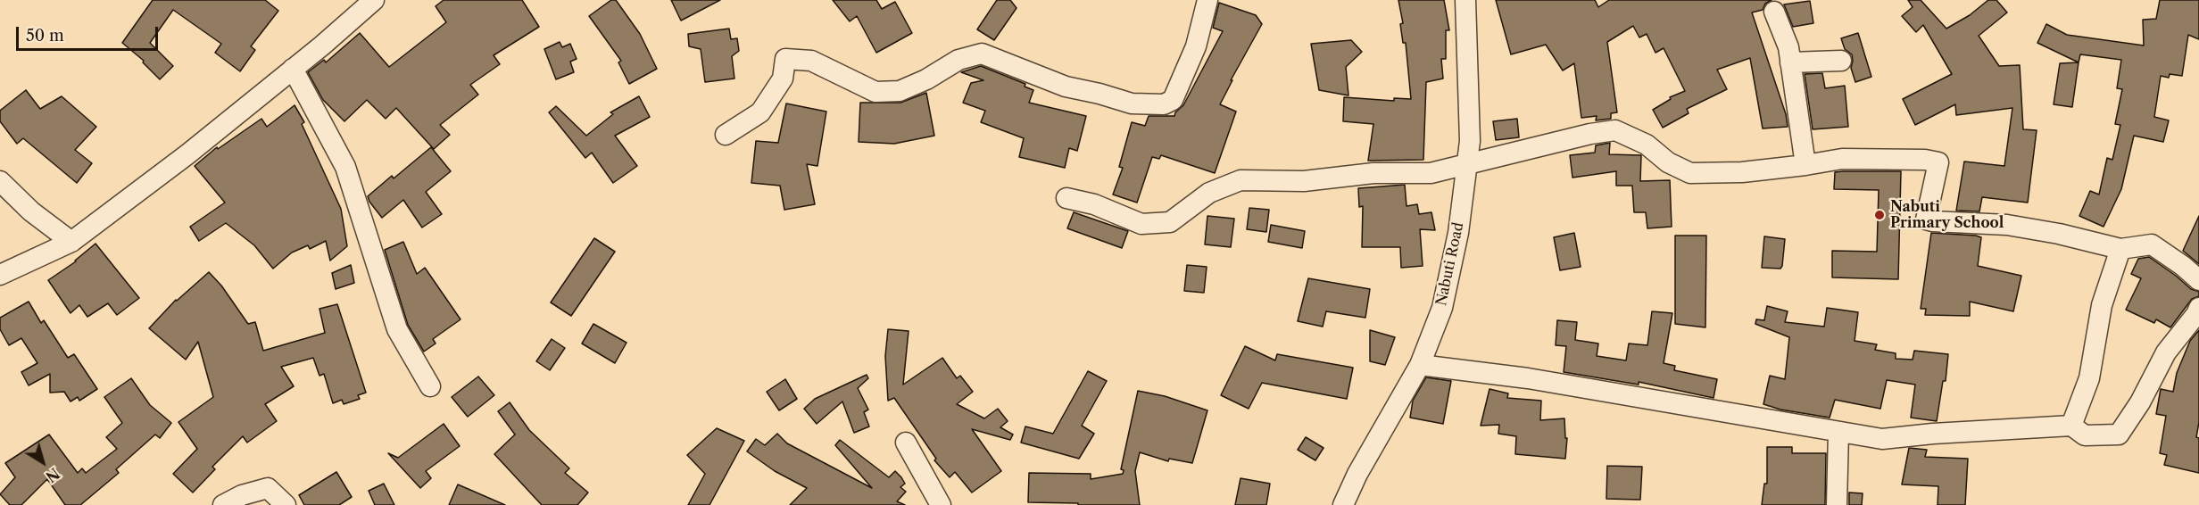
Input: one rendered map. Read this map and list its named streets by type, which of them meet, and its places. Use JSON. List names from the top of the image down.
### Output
{
  "streets": {
    "street": ["Nabuti Road"]
  },
  "places": ["Nabuti Primary School"],
  "scale_bar": "50 m",
  "north": "bottom right"
}
